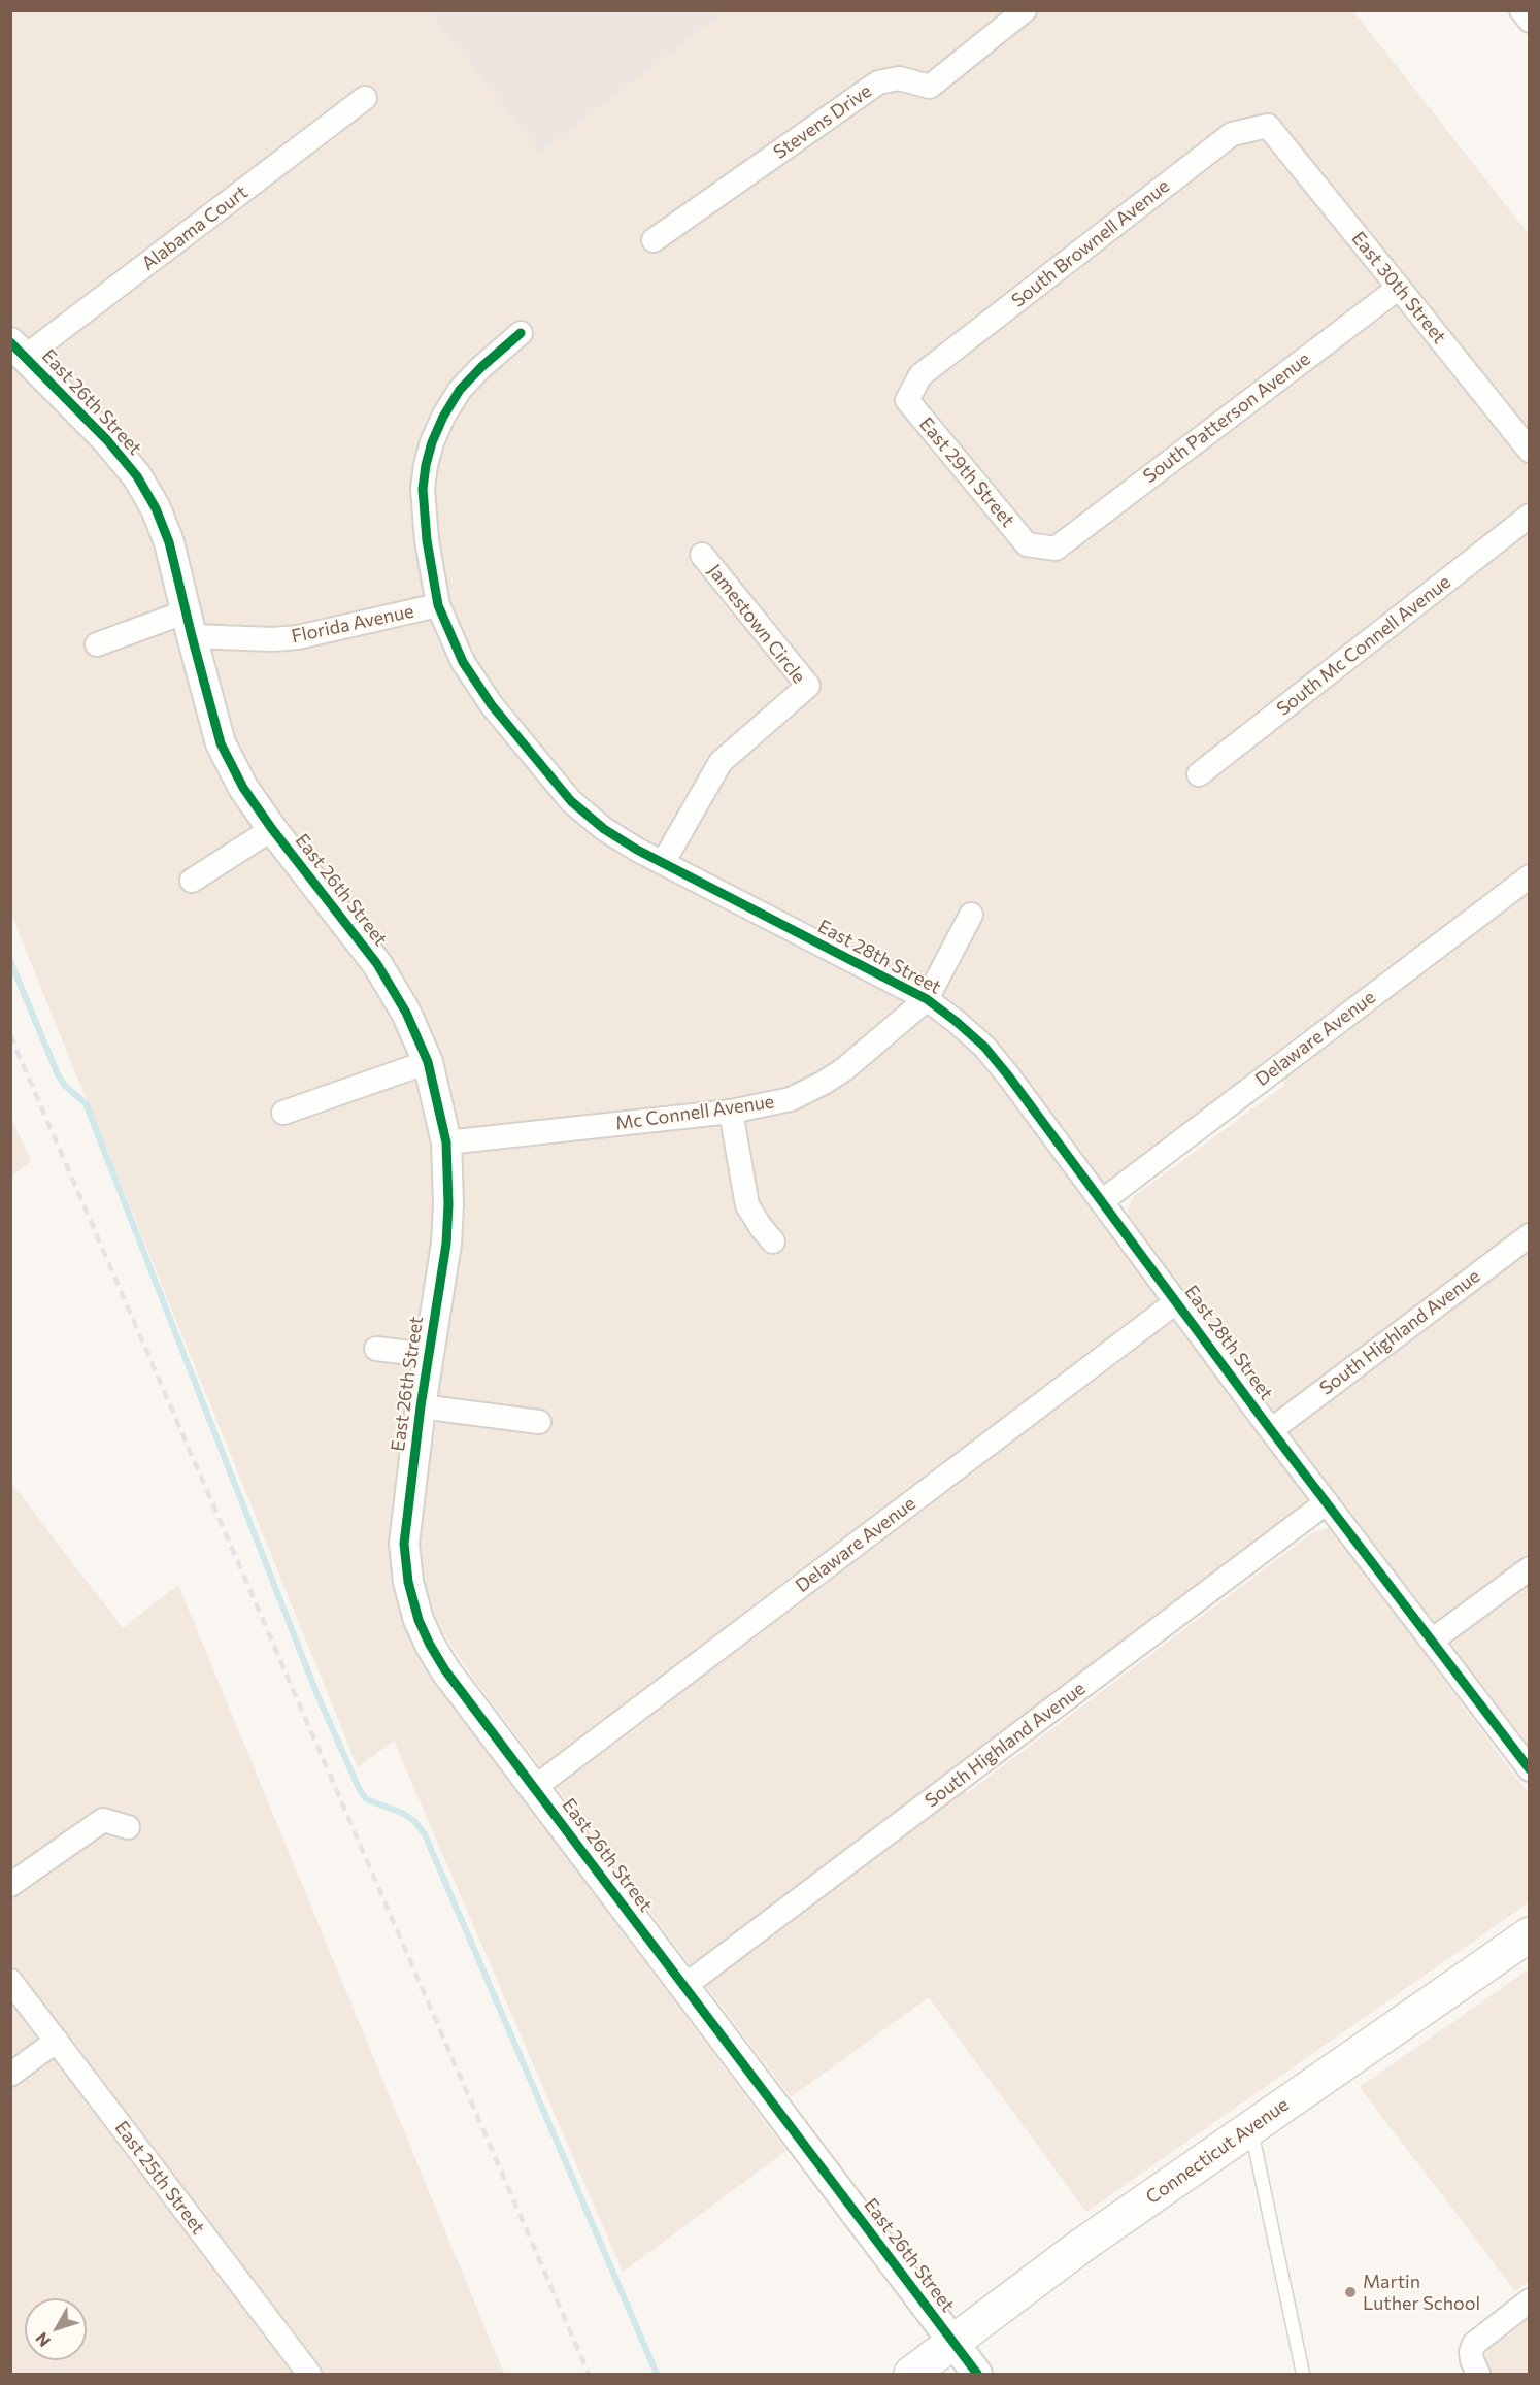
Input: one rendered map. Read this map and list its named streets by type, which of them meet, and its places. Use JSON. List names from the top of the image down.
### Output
{
  "streets": {
    "main road": ["Connecticut Avenue"],
    "street": [
      "Stevens Drive",
      "Alabama Court",
      "South Brownell Avenue",
      "East 30th Street",
      "East 26th Street",
      "South Patterson Avenue",
      "East 29th Street",
      "Florida Avenue",
      "Jamestown Circle",
      "South Mc Connell Avenue",
      "East 28th Street",
      "Delaware Avenue",
      "Mc Connell Avenue",
      "South Highland Avenue",
      "East 25th Street"
    ]
  },
  "crossings": [
    ["Alabama Court", "East 26th Street"],
    ["South Brownell Avenue", "East 30th Street"],
    ["South Brownell Avenue", "East 29th Street"],
    ["East 30th Street", "South Patterson Avenue"],
    ["East 26th Street", "Florida Avenue"],
    ["East 26th Street", "Delaware Avenue"],
    ["East 26th Street", "Mc Connell Avenue"],
    ["East 26th Street", "South Highland Avenue"],
    ["East 26th Street", "Connecticut Avenue"],
    ["South Patterson Avenue", "East 29th Street"],
    ["Florida Avenue", "East 28th Street"],
    ["Jamestown Circle", "East 28th Street"],
    ["East 28th Street", "Delaware Avenue"],
    ["East 28th Street", "Mc Connell Avenue"],
    ["East 28th Street", "South Highland Avenue"]
  ],
  "places": ["Martin Luther School"],
  "north": "bottom left"
}
